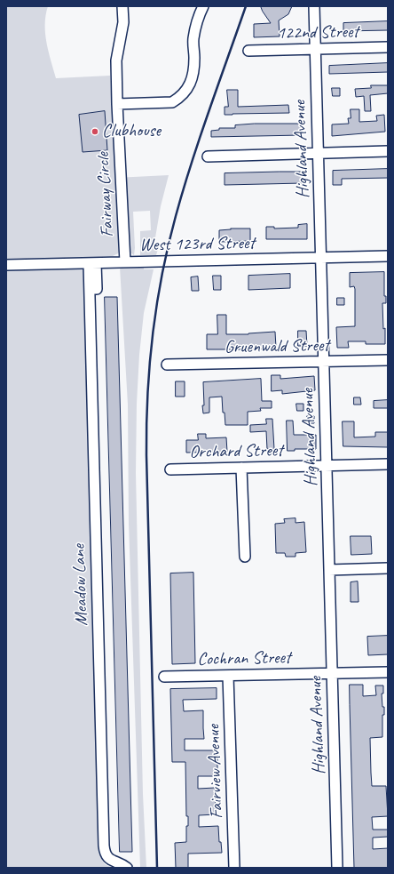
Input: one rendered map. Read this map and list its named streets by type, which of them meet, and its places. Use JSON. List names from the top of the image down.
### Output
{
  "streets": {
    "street": [
      "122nd Street",
      "Highland Avenue",
      "Fairway Circle",
      "West 123rd Street",
      "Gruenwald Street",
      "Orchard Street",
      "Meadow Lane",
      "Cochran Street",
      "Fairview Avenue"
    ]
  },
  "crossings": [
    ["122nd Street", "Highland Avenue"],
    ["Highland Avenue", "West 123rd Street"],
    ["Highland Avenue", "Gruenwald Street"],
    ["Highland Avenue", "Orchard Street"],
    ["Highland Avenue", "Cochran Street"],
    ["Fairway Circle", "West 123rd Street"],
    ["West 123rd Street", "Meadow Lane"],
    ["Cochran Street", "Fairview Avenue"]
  ],
  "places": ["Clubhouse"]
}
